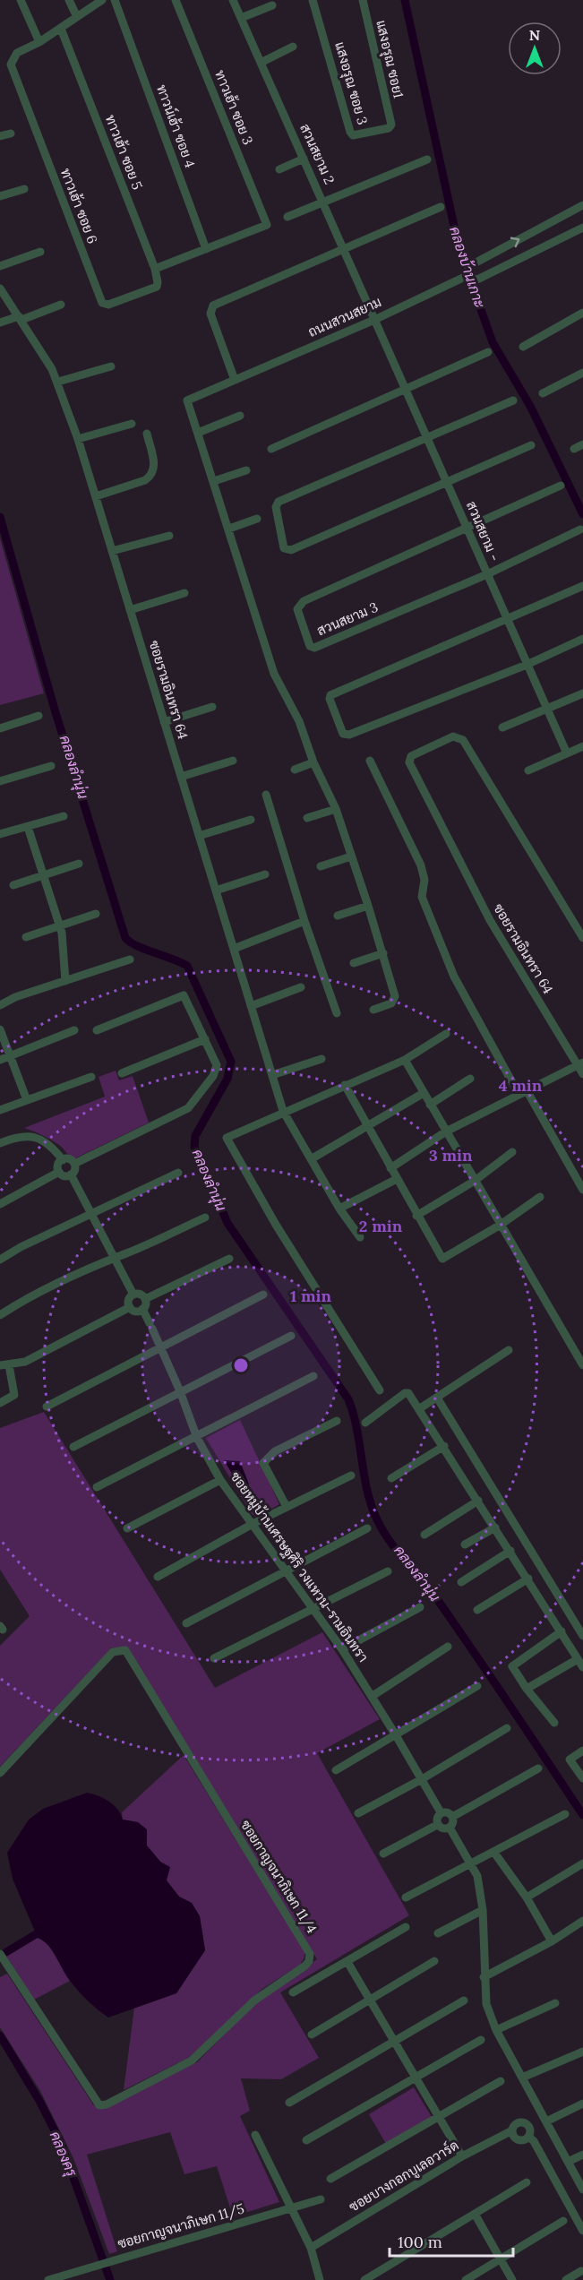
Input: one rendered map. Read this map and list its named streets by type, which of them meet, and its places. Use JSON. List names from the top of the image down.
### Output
{
  "streets": {
    "street": [
      "แสงอรุณ ซอย1",
      "แสงอรุณ ซอย 3",
      "ทาวเฮ้า ซอย 3",
      "ทาวน์เฮ้า ซอย 4",
      "ทาวเฮ้า ซอย 5",
      "สวนสยาม 2",
      "ทาวเฮ้า ซอย 6",
      "ถนนสวนสยาม",
      "สวนสยาม -",
      "สวนสยาม 3",
      "ซอยรามอินทรา 64",
      "ซอยหมู่บ้านเศรษฐศิริ วงแหวน-รามอินทรา",
      "ซอยกาญจนาภิเษก 11/4",
      "ซอยบางกอกบูเลอวาร์ด",
      "ซอยกาญจนาภิเษก 11/5"
    ]
  },
  "crossings": [
    ["แสงอรุณ ซอย1", "แสงอรุณ ซอย 3"],
    ["ทาวเฮ้า ซอย 3", "ทาวน์เฮ้า ซอย 4"],
    ["ทาวเฮ้า ซอย 5", "ทาวเฮ้า ซอย 6"],
    ["สวนสยาม 2", "ถนนสวนสยาม"],
    ["สวนสยาม 2", "สวนสยาม -"],
    ["ถนนสวนสยาม", "สวนสยาม -"],
    ["สวนสยาม -", "สวนสยาม 3"]
  ],
  "water": ["คลองบ้านเกาะ", "คลองลำนุ่น", "คลองครุ"],
  "scale_bar": "100 m",
  "north": "top",
  "rings": [
    "4 min",
    "3 min",
    "2 min",
    "1 min"
  ]
}
